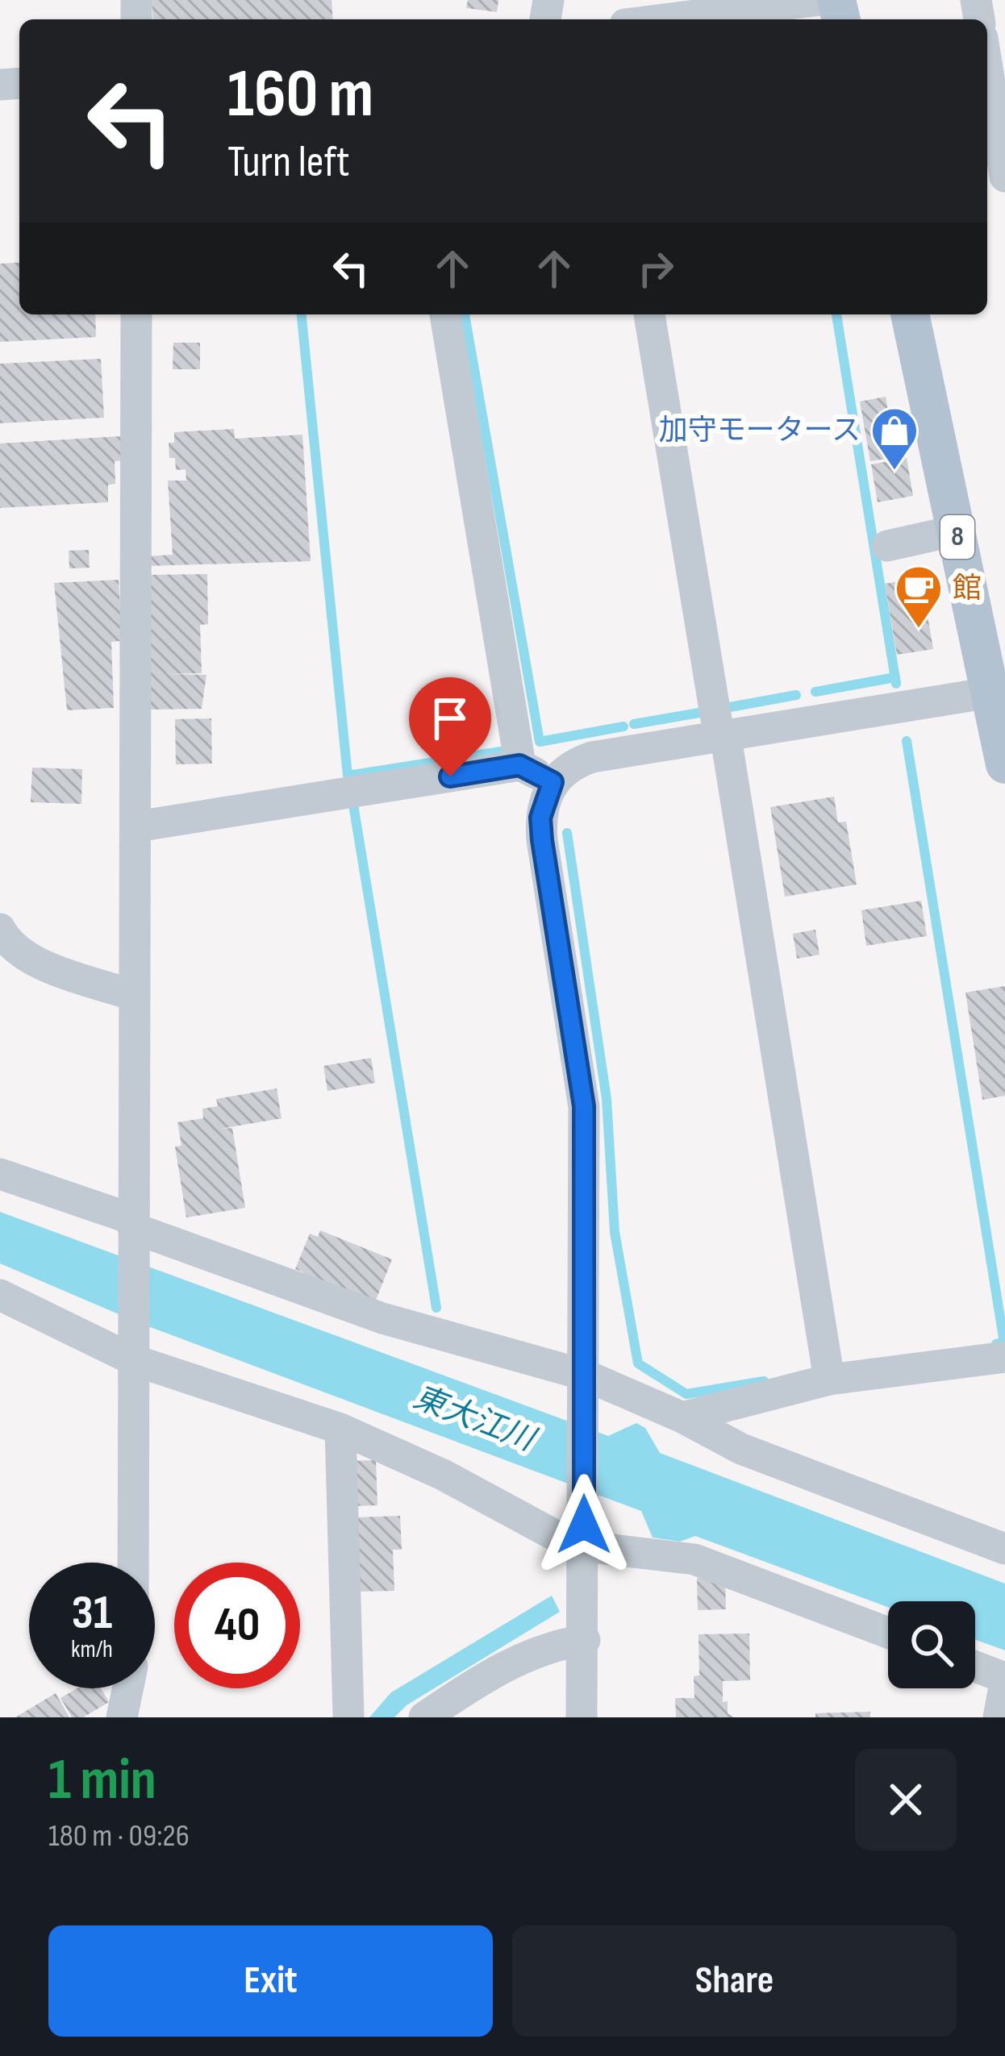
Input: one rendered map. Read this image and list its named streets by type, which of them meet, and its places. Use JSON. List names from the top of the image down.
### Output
{
  "streets": {
    "main road": ["8"]
  },
  "water": ["東大江川"],
  "places": {
    "shop": ["加守モータース"],
    "cafe": ["館"]
  },
  "page": {
    "turn": ["160 m", "Turn left"],
    "speed": "31 km/h",
    "limit": "40",
    "heading": ["1 min", "180 m · 09:26"],
    "buttons": ["Exit", "Share"]
  }
}
